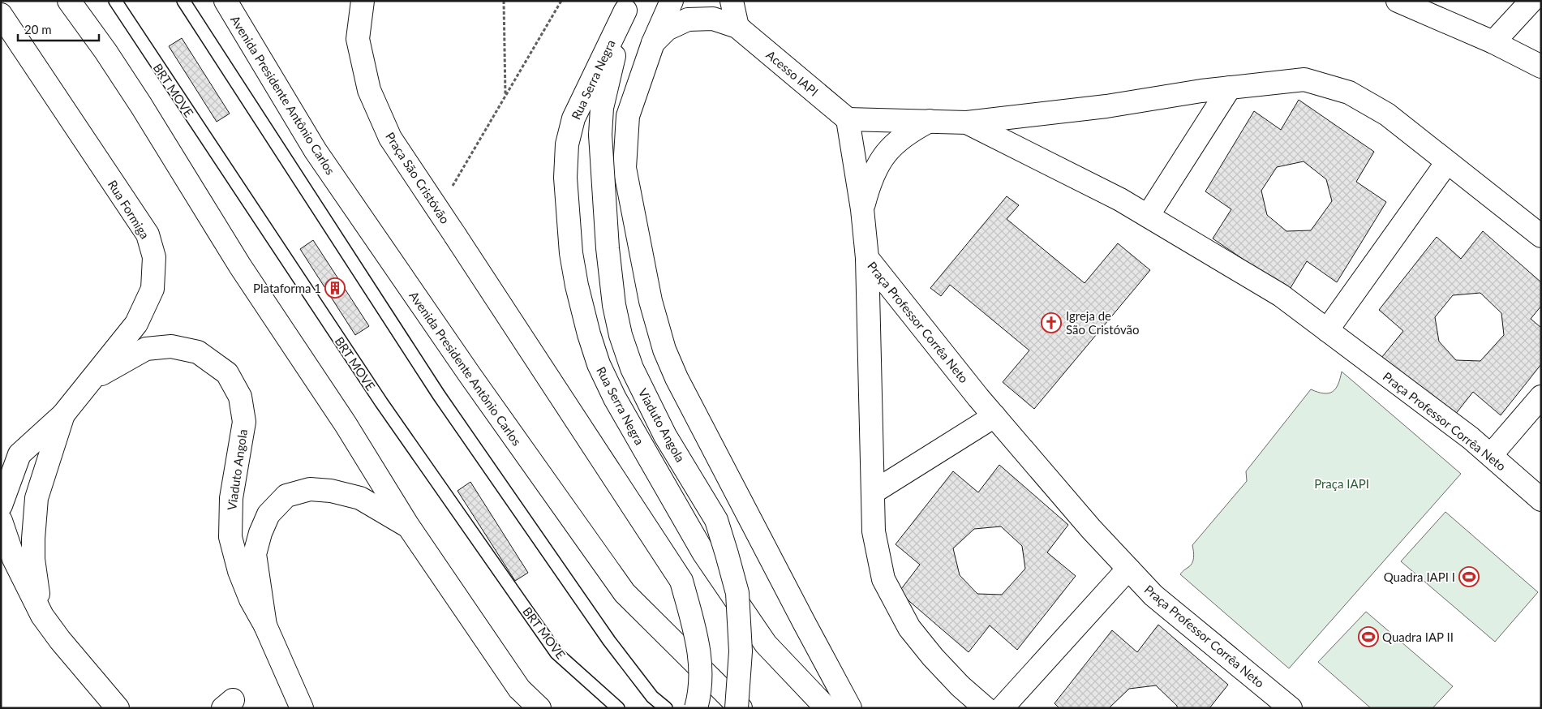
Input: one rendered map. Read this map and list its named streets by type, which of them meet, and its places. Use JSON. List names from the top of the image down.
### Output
{
  "streets": {
    "main road": [
      "Acesso IAPI",
      "Rua Serra Negra",
      "Avenida Presidente Antônio Carlos",
      "Praça São Cristóvão",
      "Rua Formiga",
      "Praça Professor Corrêa Neto",
      "Viaduto Angola"
    ],
    "lane": ["BRT MOVE"]
  },
  "crossings": [
    ["Acesso IAPI", "Praça Professor Corrêa Neto"],
    ["Rua Formiga", "Viaduto Angola"]
  ],
  "parks": ["Praça IAPI"],
  "places": {
    "building": ["Plataforma 1"],
    "church": ["Igreja de São Cristóvão"],
    "sports": ["Quadra IAPI I", "Quadra IAP II"]
  },
  "scale_bar": "20 m"
}
